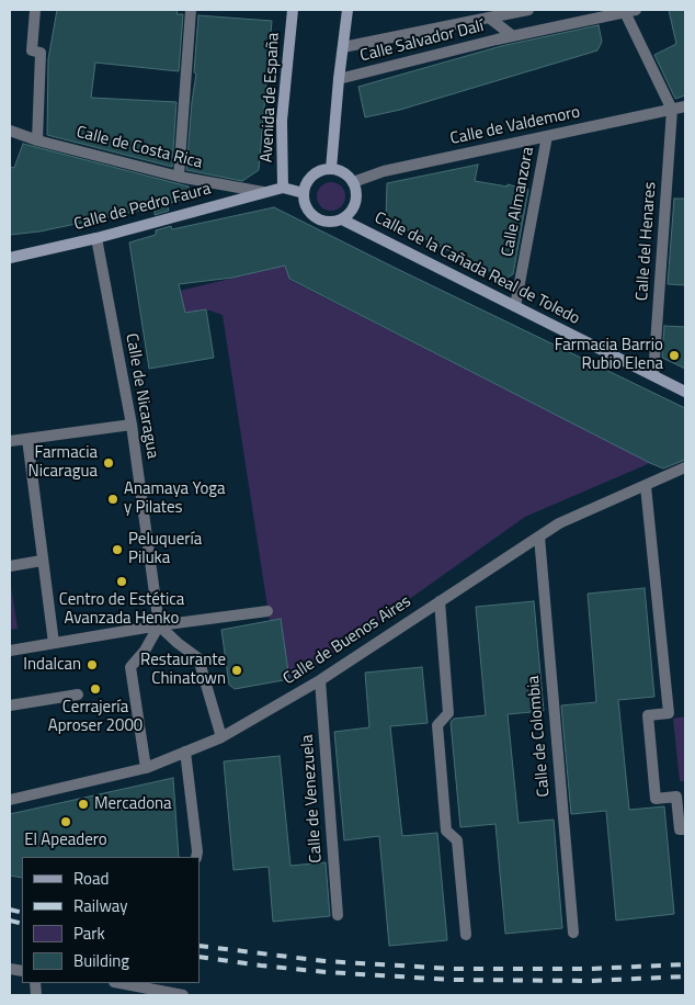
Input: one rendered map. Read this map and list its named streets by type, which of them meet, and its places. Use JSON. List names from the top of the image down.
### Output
{
  "streets": {
    "street": [
      "Calle Salvador Dalí",
      "Avenida de España",
      "Calle de Valdemoro",
      "Calle de Costa Rica",
      "Calle Almanzora",
      "Calle de Pedro Faura",
      "Calle del Henares",
      "Calle de la Cañada Real de Toledo",
      "Calle de Nicaragua",
      "Calle de Buenos Aires",
      "Calle de Colombia",
      "Calle de Venezuela"
    ]
  },
  "crossings": [
    ["Avenida de España", "Calle de Pedro Faura"],
    ["Calle de Valdemoro", "Calle Almanzora"],
    ["Calle de Valdemoro", "Calle del Henares"],
    ["Calle de Valdemoro", "Calle de la Cañada Real de Toledo"],
    ["Calle de Costa Rica", "Calle de Pedro Faura"],
    ["Calle Almanzora", "Calle de la Cañada Real de Toledo"],
    ["Calle de Pedro Faura", "Calle de Nicaragua"],
    ["Calle del Henares", "Calle de la Cañada Real de Toledo"],
    ["Calle de Buenos Aires", "Calle de Colombia"],
    ["Calle de Buenos Aires", "Calle de Venezuela"]
  ],
  "places": [
    "Farmacia Barrio Rubio Elena",
    "Farmacia Nicaragua",
    "Anamaya Yoga y Pilates",
    "Peluquería Piluka",
    "Centro de Estética Avanzada Henko",
    "Indalcan",
    "Restaurante Chinatown",
    "Cerrajería Aproser 2000",
    "Mercadona",
    "El Apeadero"
  ],
  "legend": [
    "Road",
    "Railway",
    "Park",
    "Building"
  ]
}
